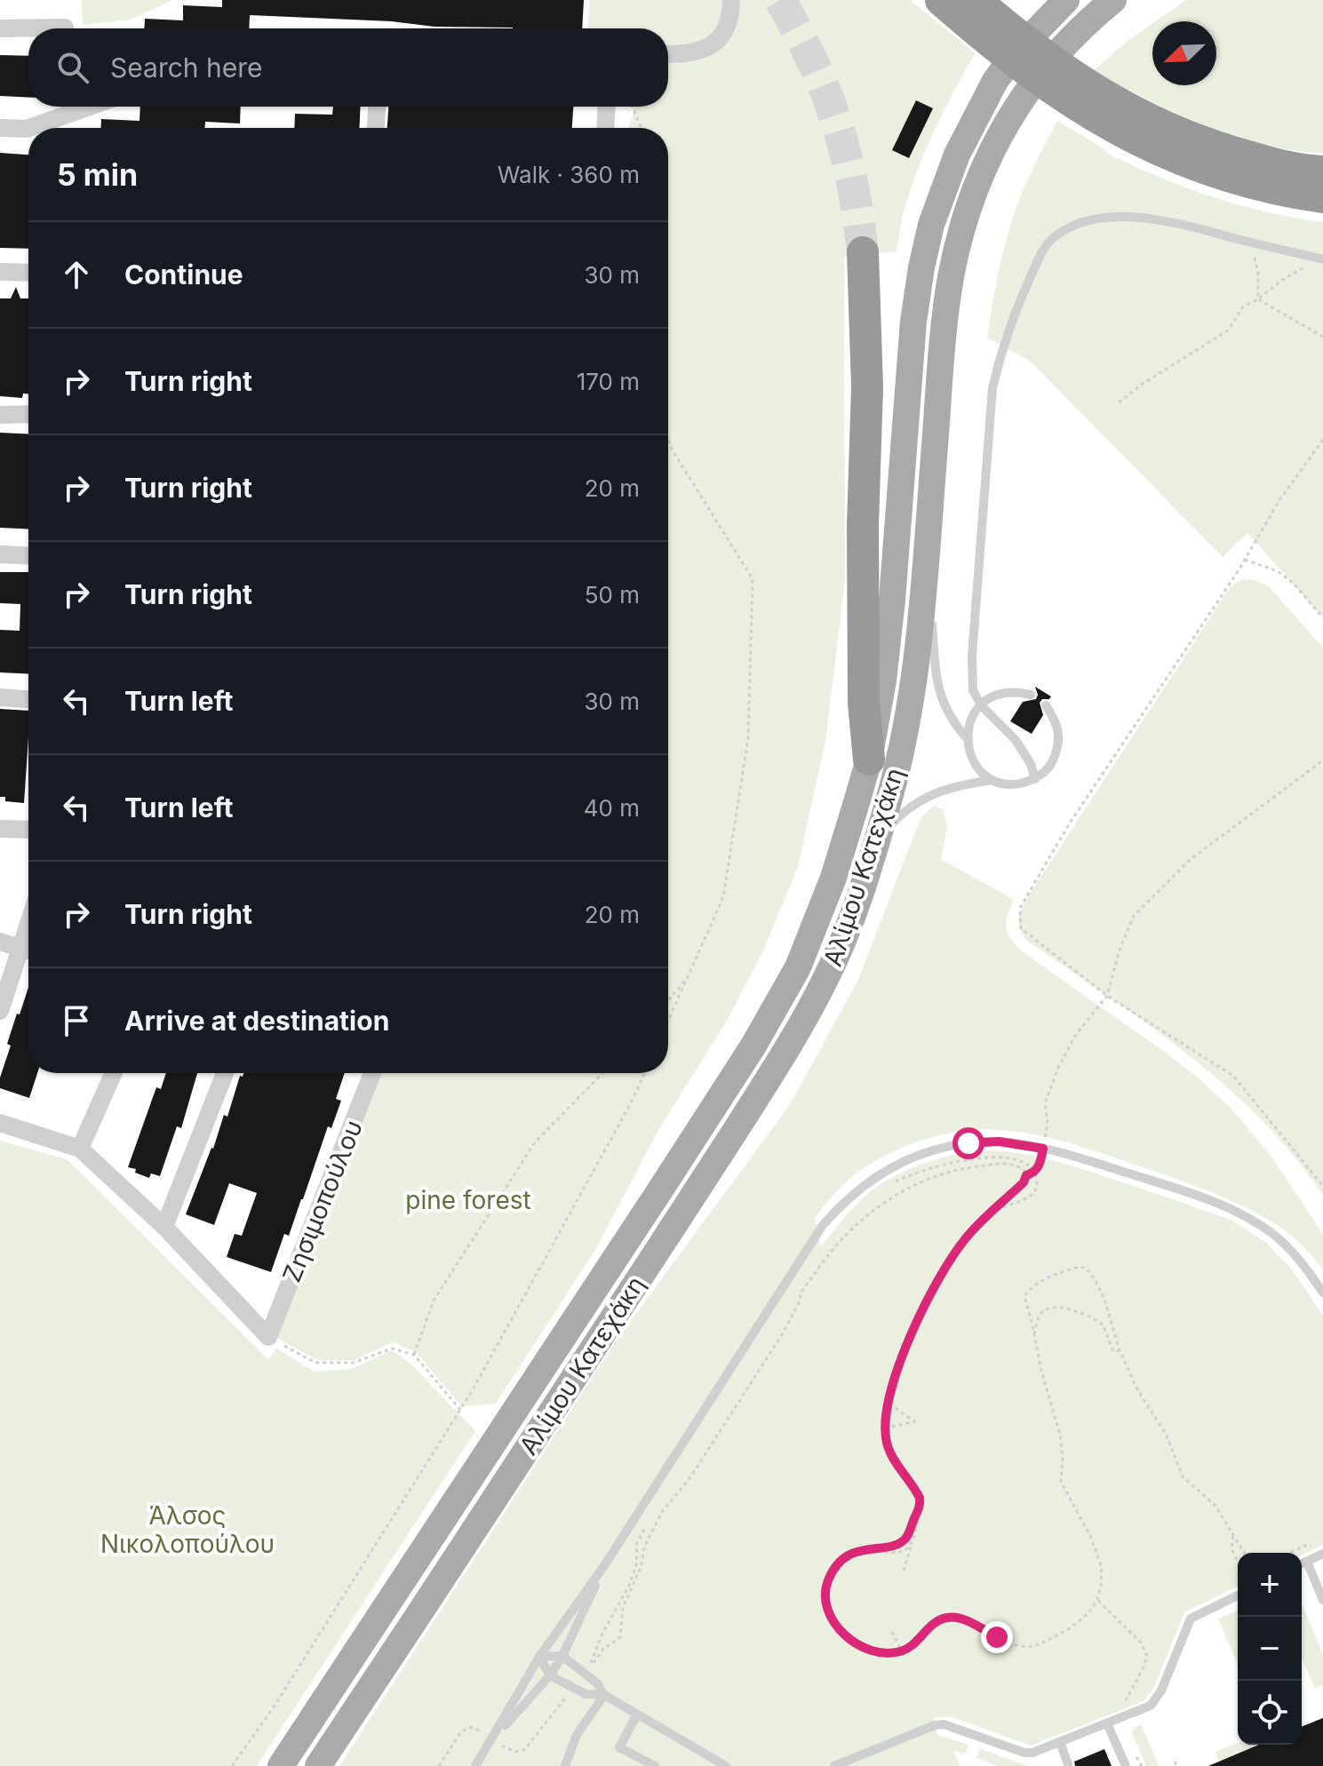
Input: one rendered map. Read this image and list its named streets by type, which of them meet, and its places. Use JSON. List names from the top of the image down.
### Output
{
  "streets": {
    "main road": ["Αλίμου Κατεχάκη"],
    "street": ["Ζησιμοπούλου"]
  },
  "parks": ["pine forest", "Άλσος Νικολοπούλου"],
  "north": "bottom left",
  "page": {
    "search": "Search here",
    "heading": ["5 min", "Walk · 360 m"],
    "list": [
      ["Continue", "30 m"],
      ["Turn right", "170 m"],
      ["Turn right", "20 m"],
      ["Turn right", "50 m"],
      ["Turn left", "30 m"],
      ["Turn left", "40 m"],
      ["Turn right", "20 m"],
      "Arrive at destination"
    ],
    "map_buttons": ["+", "−"]
  }
}
